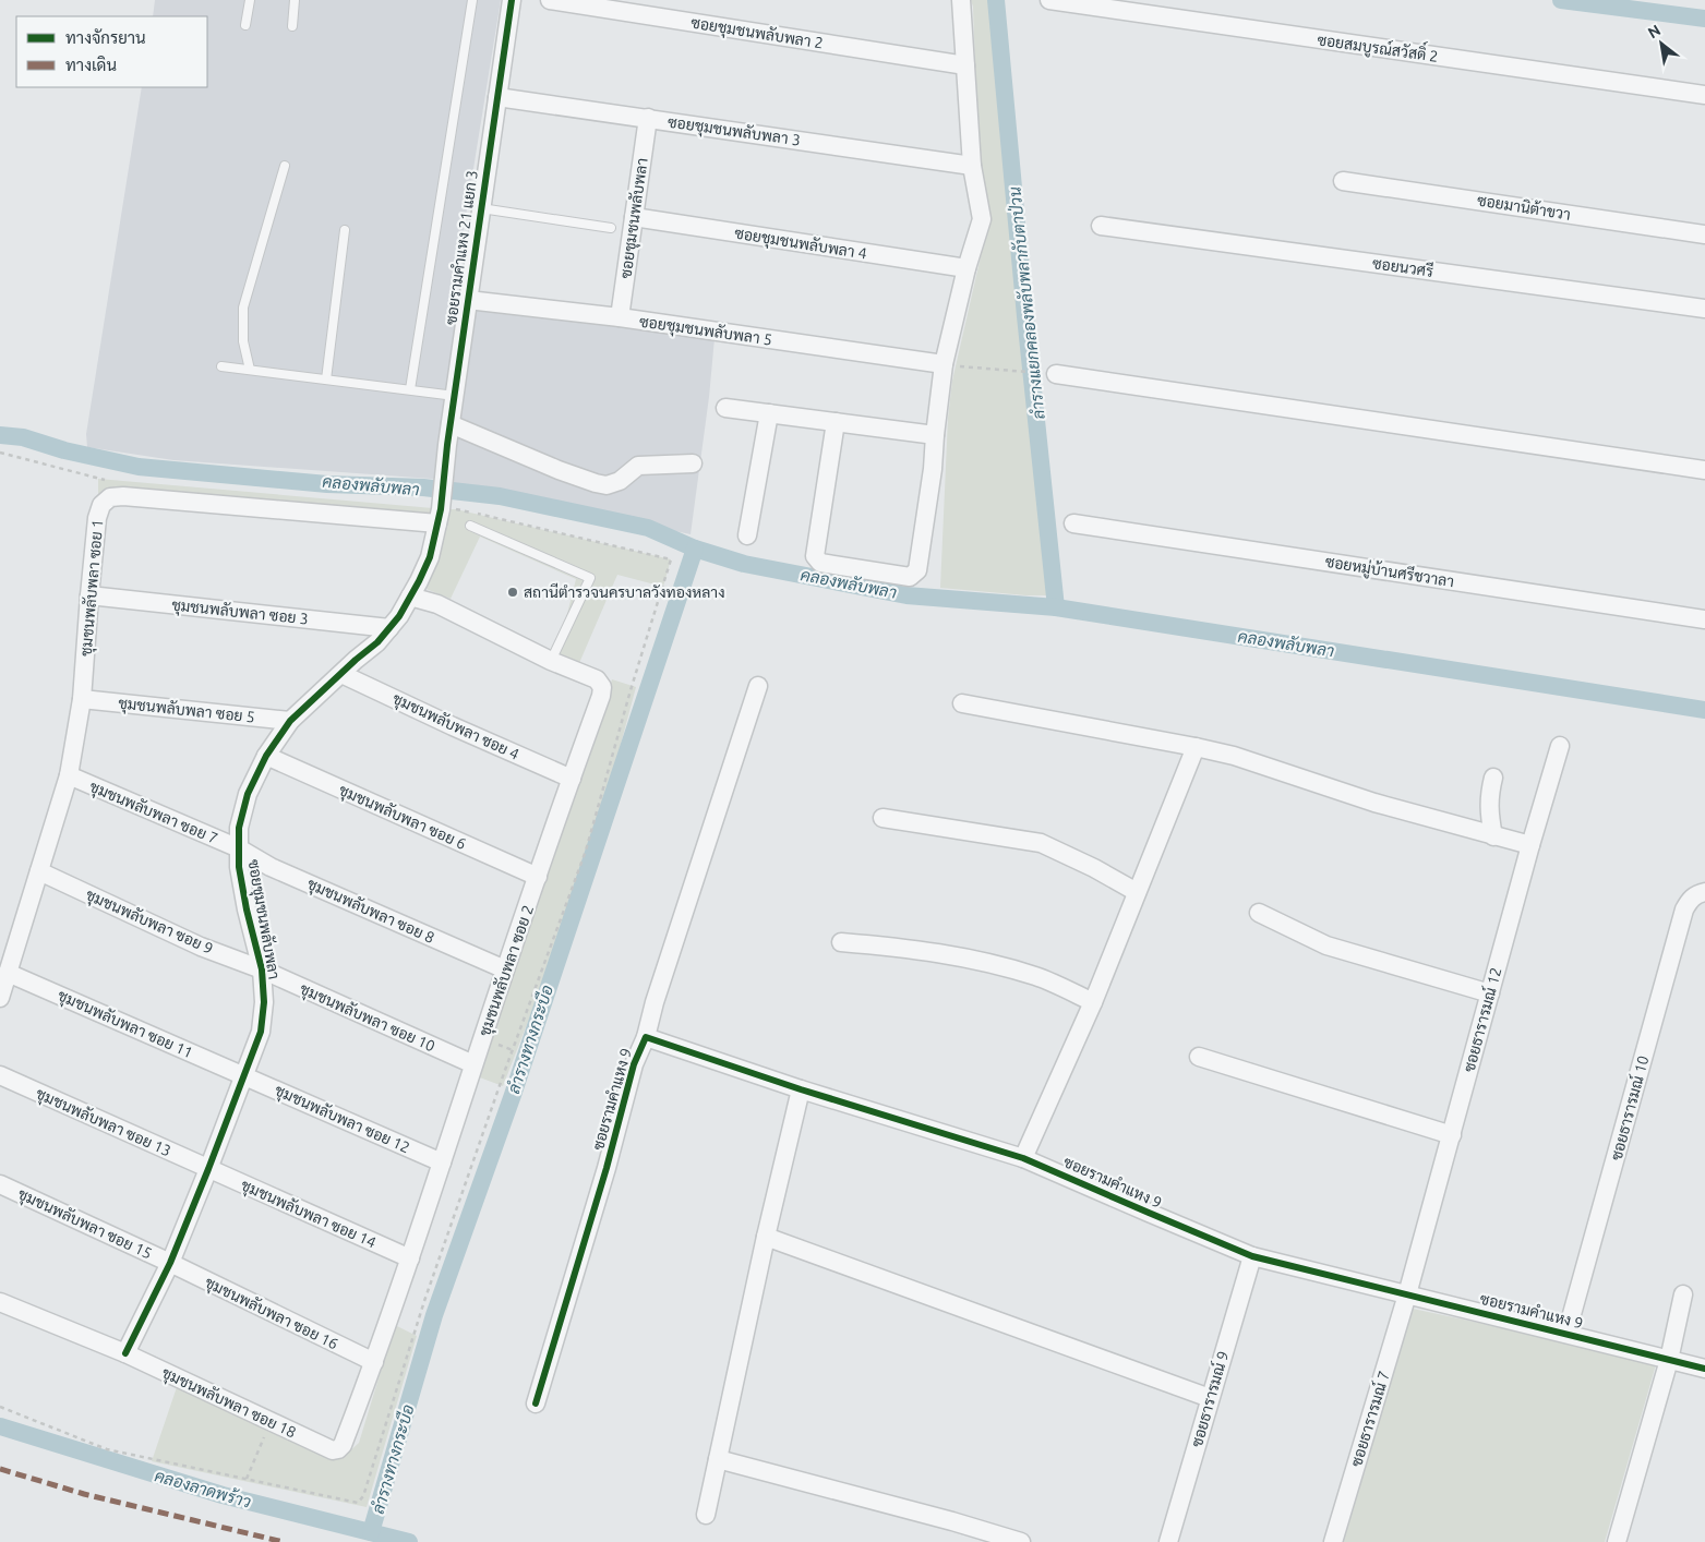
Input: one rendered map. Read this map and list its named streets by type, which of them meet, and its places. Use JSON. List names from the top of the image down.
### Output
{
  "streets": {
    "street": [
      "ซอยชุมชนพลับพลา 2",
      "ซอยสมบูรณ์สวัสดิ์ 2",
      "ซอยชุมชนพลับพลา 3",
      "ซอยมานิต้าขวา",
      "ซอยชุมชนพลับพลา",
      "ซอยชุมชนพลับพลา 4",
      "ซอยรามคำแหง 21 แยก 3",
      "ซอยนวศรี",
      "ซอยชุมชนพลับพลา 5",
      "ซอยหมู่บ้านศรีชวาลา",
      "ชุมชนพลับพลา ซอย 1",
      "ชุมชนพลับพลา ซอย 3",
      "ชุมชนพลับพลา ซอย 5",
      "ชุมชนพลับพลา ซอย 4",
      "ชุมชนพลับพลา ซอย 7",
      "ชุมชนพลับพลา ซอย 6",
      "ชุมชนพลับพลา ซอย 8",
      "ชุมชนพลับพลา ซอย 9",
      "ชุมชนพลับพลา ซอย 2",
      "ชุมชนพลับพลา ซอย 10",
      "ซอยธารารมณ์ 12",
      "ชุมชนพลับพลา ซอย 11",
      "ซอยรามคำแหง 9",
      "ซอยธารารมณ์ 10",
      "ชุมชนพลับพลา ซอย 12",
      "ชุมชนพลับพลา ซอย 13",
      "ชุมชนพลับพลา ซอย 14",
      "ชุมชนพลับพลา ซอย 15",
      "ชุมชนพลับพลา ซอย 16",
      "ซอยธารารมณ์ 9",
      "ชุมชนพลับพลา ซอย 18",
      "ซอยธารารมณ์ 7"
    ]
  },
  "crossings": [
    ["ซอยชุมชนพลับพลา 3", "ซอยชุมชนพลับพลา"],
    ["ซอยชุมชนพลับพลา 3", "ซอยรามคำแหง 21 แยก 3"],
    ["ซอยชุมชนพลับพลา", "ซอยชุมชนพลับพลา 4"],
    ["ซอยชุมชนพลับพลา", "ซอยรามคำแหง 21 แยก 3"],
    ["ซอยชุมชนพลับพลา", "ซอยชุมชนพลับพลา 5"],
    ["ซอยชุมชนพลับพลา", "ชุมชนพลับพลา ซอย 1"],
    ["ซอยชุมชนพลับพลา", "ชุมชนพลับพลา ซอย 3"],
    ["ซอยชุมชนพลับพลา", "ชุมชนพลับพลา ซอย 5"],
    ["ซอยชุมชนพลับพลา", "ชุมชนพลับพลา ซอย 4"],
    ["ซอยชุมชนพลับพลา", "ชุมชนพลับพลา ซอย 7"],
    ["ซอยชุมชนพลับพลา", "ชุมชนพลับพลา ซอย 6"],
    ["ซอยชุมชนพลับพลา", "ชุมชนพลับพลา ซอย 8"],
    ["ซอยชุมชนพลับพลา", "ชุมชนพลับพลา ซอย 9"],
    ["ซอยชุมชนพลับพลา", "ชุมชนพลับพลา ซอย 2"],
    ["ซอยชุมชนพลับพลา", "ชุมชนพลับพลา ซอย 10"],
    ["ซอยชุมชนพลับพลา", "ชุมชนพลับพลา ซอย 11"],
    ["ซอยชุมชนพลับพลา", "ชุมชนพลับพลา ซอย 12"],
    ["ซอยชุมชนพลับพลา", "ชุมชนพลับพลา ซอย 13"],
    ["ซอยชุมชนพลับพลา", "ชุมชนพลับพลา ซอย 14"],
    ["ซอยชุมชนพลับพลา", "ชุมชนพลับพลา ซอย 15"],
    ["ซอยชุมชนพลับพลา", "ชุมชนพลับพลา ซอย 16"],
    ["ซอยชุมชนพลับพลา", "ชุมชนพลับพลา ซอย 18"],
    ["ซอยรามคำแหง 21 แยก 3", "ซอยชุมชนพลับพลา 5"],
    ["ชุมชนพลับพลา ซอย 1", "ชุมชนพลับพลา ซอย 3"],
    ["ชุมชนพลับพลา ซอย 1", "ชุมชนพลับพลา ซอย 5"],
    ["ชุมชนพลับพลา ซอย 1", "ชุมชนพลับพลา ซอย 7"],
    ["ชุมชนพลับพลา ซอย 1", "ชุมชนพลับพลา ซอย 9"],
    ["ชุมชนพลับพลา ซอย 1", "ชุมชนพลับพลา ซอย 11"],
    ["ชุมชนพลับพลา ซอย 4", "ชุมชนพลับพลา ซอย 2"],
    ["ชุมชนพลับพลา ซอย 7", "ชุมชนพลับพลา ซอย 8"],
    ["ชุมชนพลับพลา ซอย 6", "ชุมชนพลับพลา ซอย 2"],
    ["ชุมชนพลับพลา ซอย 8", "ชุมชนพลับพลา ซอย 2"],
    ["ชุมชนพลับพลา ซอย 9", "ชุมชนพลับพลา ซอย 10"],
    ["ชุมชนพลับพลา ซอย 2", "ชุมชนพลับพลา ซอย 10"],
    ["ชุมชนพลับพลา ซอย 2", "ชุมชนพลับพลา ซอย 12"],
    ["ชุมชนพลับพลา ซอย 2", "ชุมชนพลับพลา ซอย 14"],
    ["ชุมชนพลับพลา ซอย 2", "ชุมชนพลับพลา ซอย 16"],
    ["ชุมชนพลับพลา ซอย 2", "ชุมชนพลับพลา ซอย 18"],
    ["ซอยธารารมณ์ 12", "ซอยรามคำแหง 9"],
    ["ซอยธารารมณ์ 12", "ซอยธารารมณ์ 7"],
    ["ชุมชนพลับพลา ซอย 11", "ชุมชนพลับพลา ซอย 12"],
    ["ซอยรามคำแหง 9", "ซอยธารารมณ์ 10"],
    ["ซอยรามคำแหง 9", "ซอยธารารมณ์ 9"],
    ["ซอยรามคำแหง 9", "ซอยธารารมณ์ 7"],
    ["ชุมชนพลับพลา ซอย 13", "ชุมชนพลับพลา ซอย 14"],
    ["ชุมชนพลับพลา ซอย 15", "ชุมชนพลับพลา ซอย 16"]
  ],
  "water": [
    "ลำรางแยกคลองพลับพลากับตาป่วน",
    "คลองพลับพลา",
    "ลำรางทางกระบือ",
    "คลองลาดพร้าว"
  ],
  "places": ["สถานีตำรวจนครบาลวังทองหลาง"],
  "legend": ["ทางจักรยาน", "ทางเดิน"],
  "north": "top left"
}
